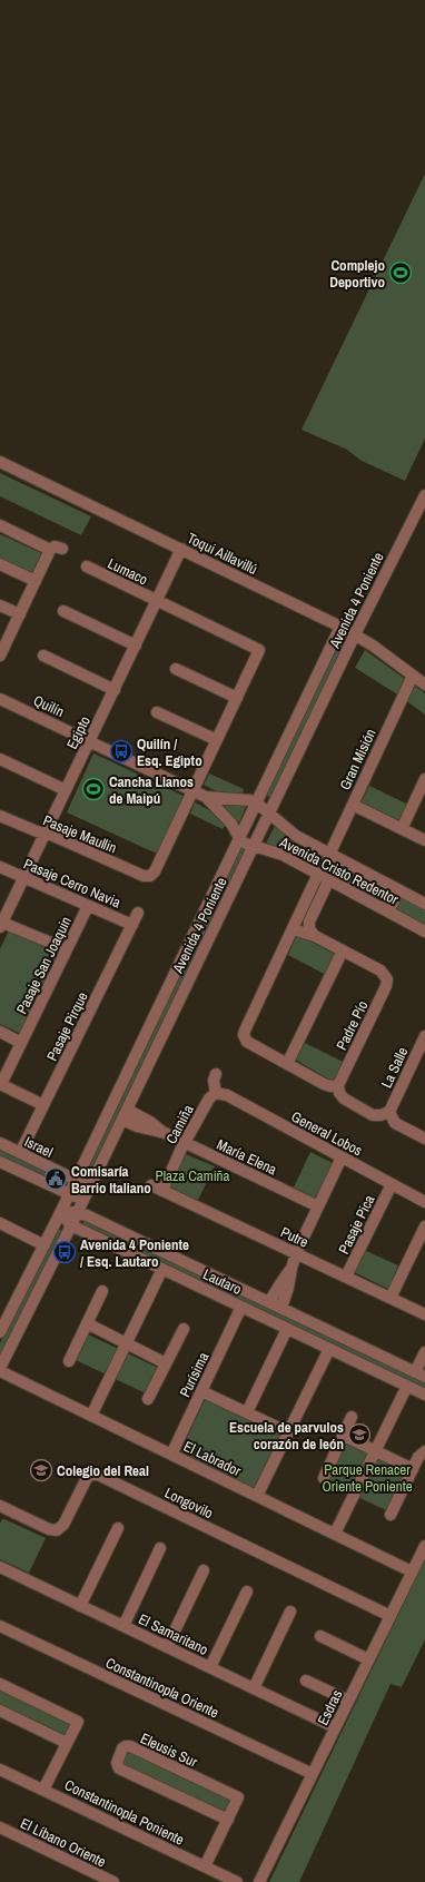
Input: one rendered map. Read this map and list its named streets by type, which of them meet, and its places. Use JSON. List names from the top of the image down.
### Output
{
  "streets": {
    "street": [
      "Toqui Aillavillú",
      "Lumaco",
      "Avenida 4 Poniente",
      "Quilín",
      "Egipto",
      "Gran Misión",
      "Pasaje Maullin",
      "Avenida Cristo Redentor",
      "Pasaje Cerro Navia",
      "Pasaje San Joaquin",
      "Padre Pío",
      "Pasaje Pirque",
      "La Salle",
      "Camiña",
      "General Lobos",
      "Israel",
      "María Elena",
      "Pasaje Pica",
      "Putre",
      "Lautaro",
      "Purísima",
      "El Labrador",
      "Longovilo",
      "El Samaritano",
      "Constantinopla Oriente",
      "Esdras",
      "Eleusis Sur",
      "Constantinopla Poniente",
      "El Líbano Oriente"
    ]
  },
  "crossings": [
    ["Toqui Aillavillú", "Avenida 4 Poniente"],
    ["Toqui Aillavillú", "Egipto"],
    ["Toqui Aillavillú", "Gran Misión"],
    ["Lumaco", "Egipto"],
    ["Avenida 4 Poniente", "Quilín"],
    ["Avenida 4 Poniente", "Avenida Cristo Redentor"],
    ["Avenida 4 Poniente", "Israel"],
    ["Avenida 4 Poniente", "María Elena"],
    ["Avenida 4 Poniente", "Lautaro"],
    ["Quilín", "Egipto"],
    ["Quilín", "Pasaje Maullin"],
    ["Quilín", "Avenida Cristo Redentor"],
    ["Egipto", "Pasaje Maullin"],
    ["Egipto", "Pasaje Cerro Navia"],
    ["Gran Misión", "Avenida Cristo Redentor"],
    ["Pasaje Cerro Navia", "Pasaje San Joaquin"],
    ["Pasaje Cerro Navia", "Pasaje Pirque"],
    ["Pasaje Pirque", "Israel"],
    ["Camiña", "General Lobos"],
    ["Camiña", "María Elena"],
    ["Camiña", "Putre"],
    ["General Lobos", "Pasaje Pica"],
    ["Pasaje Pica", "Putre"],
    ["Lautaro", "Purísima"],
    ["Purísima", "El Labrador"],
    ["El Labrador", "Esdras"],
    ["Longovilo", "Esdras"],
    ["El Samaritano", "Esdras"],
    ["Constantinopla Oriente", "Esdras"],
    ["Eleusis Sur", "Constantinopla Poniente"]
  ],
  "parks": ["Plaza Camiña", "Parque Renacer Oriente Poniente"],
  "places": {
    "sports": ["Complejo Deportivo", "Cancha Llanos de Maipú"],
    "bus stop": ["Quilín / Esq. Egipto", "Avenida 4 Poniente / Esq. Lautaro"],
    "public building": ["Comisaría Barrio Italiano"],
    "school or university": ["Escuela de parvulos corazón de león", "Colegio del Real"]
  }
}
